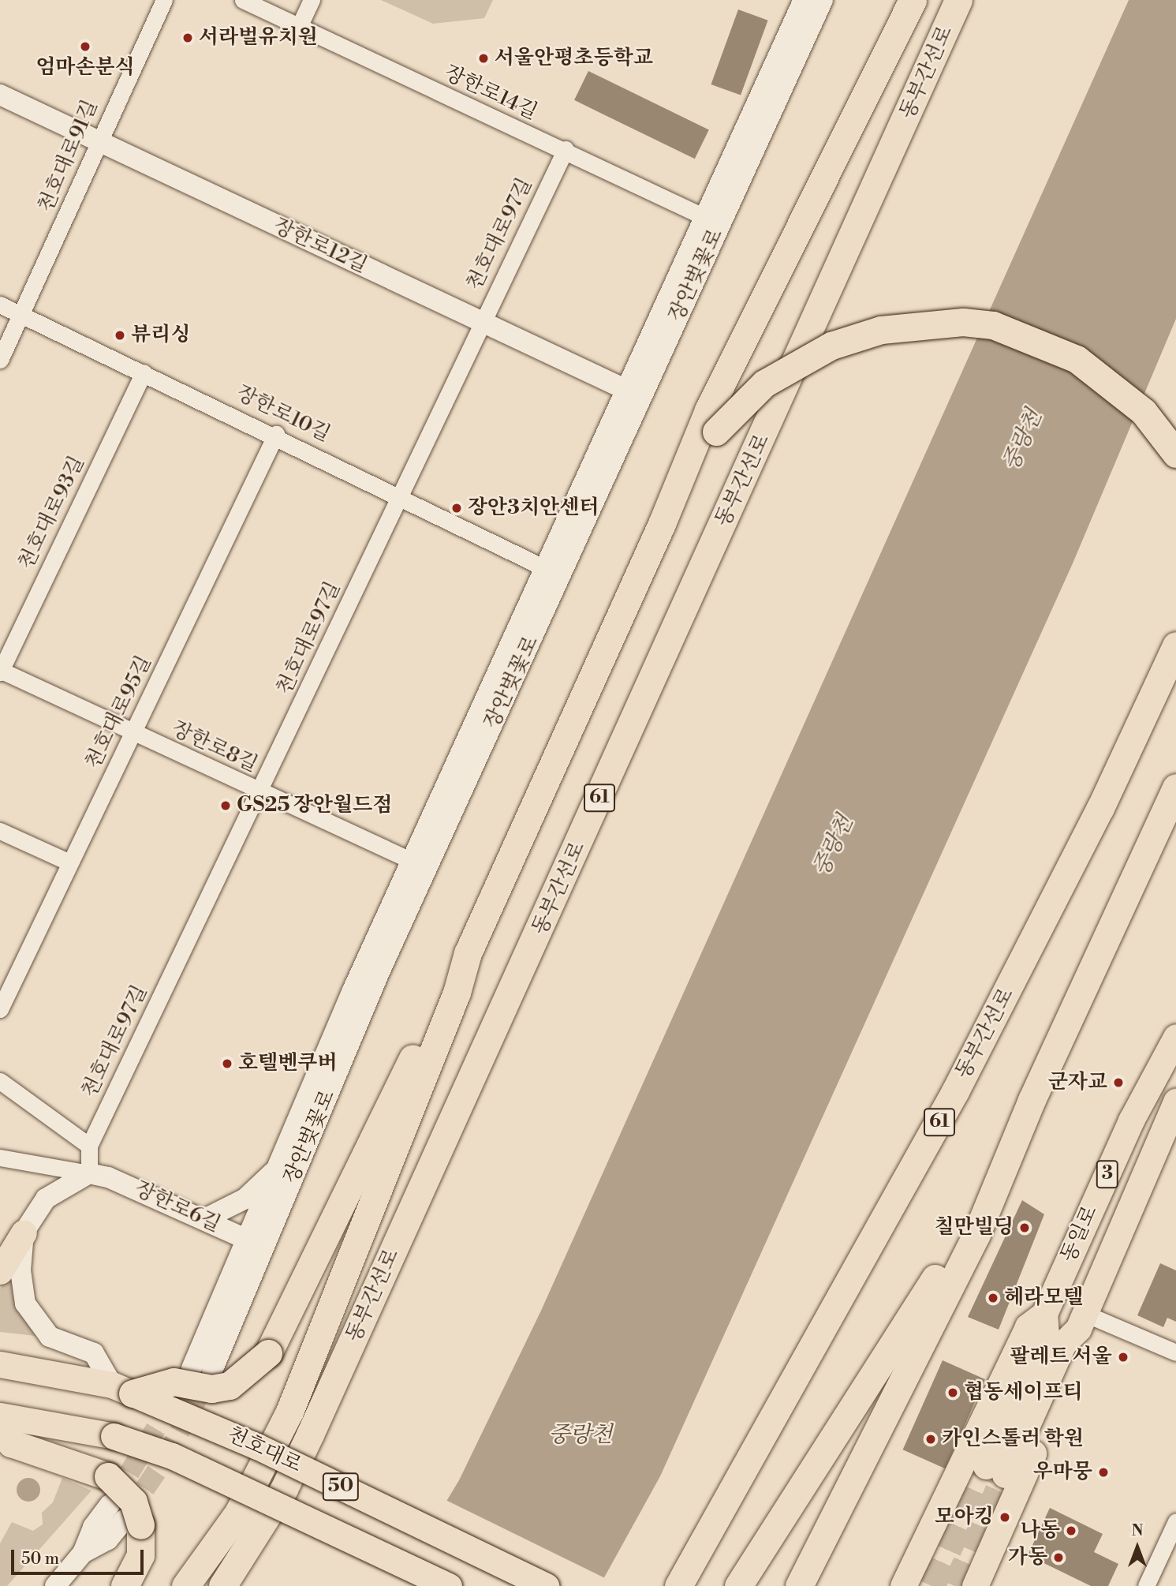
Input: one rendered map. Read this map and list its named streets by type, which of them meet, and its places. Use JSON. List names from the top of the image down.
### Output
{
  "streets": {
    "highway": ["동부간선로", "61"],
    "main road": [
      "3",
      "동일로",
      "천호대로",
      "50"
    ],
    "street": [
      "장한로14길",
      "천호대로91길",
      "천호대로97길",
      "장한로12길",
      "장안벚꽃로",
      "장한로10길",
      "천호대로93길",
      "천호대로95길",
      "장한로8길",
      "장한로6길"
    ]
  },
  "crossings": [
    ["장한로14길", "천호대로97길"],
    ["장한로14길", "장안벚꽃로"],
    ["천호대로91길", "장한로12길"],
    ["천호대로91길", "장한로10길"],
    ["천호대로97길", "장한로12길"],
    ["천호대로97길", "장한로10길"],
    ["천호대로97길", "장한로8길"],
    ["장한로12길", "장안벚꽃로"],
    ["장안벚꽃로", "장한로10길"],
    ["장안벚꽃로", "장한로8길"],
    ["장안벚꽃로", "장한로6길"],
    ["장한로10길", "천호대로93길"],
    ["장한로10길", "천호대로95길"],
    ["천호대로93길", "장한로8길"],
    ["천호대로95길", "장한로8길"]
  ],
  "water": ["중랑천"],
  "places": [
    "서라벌유치원",
    "엄마손분식",
    "서울안평초등학교",
    "뷰리싱",
    "장안3치안센터",
    "GS25 장안월드점",
    "호텔벤쿠버",
    "군자교",
    "칠만빌딩",
    "헤라모텔",
    "팔레트 서울",
    "협동세이프티",
    "카인스톨러 학원",
    "우마뭉",
    "모아킹",
    "나동",
    "가동"
  ],
  "scale_bar": "50 m",
  "north": "top"
}
